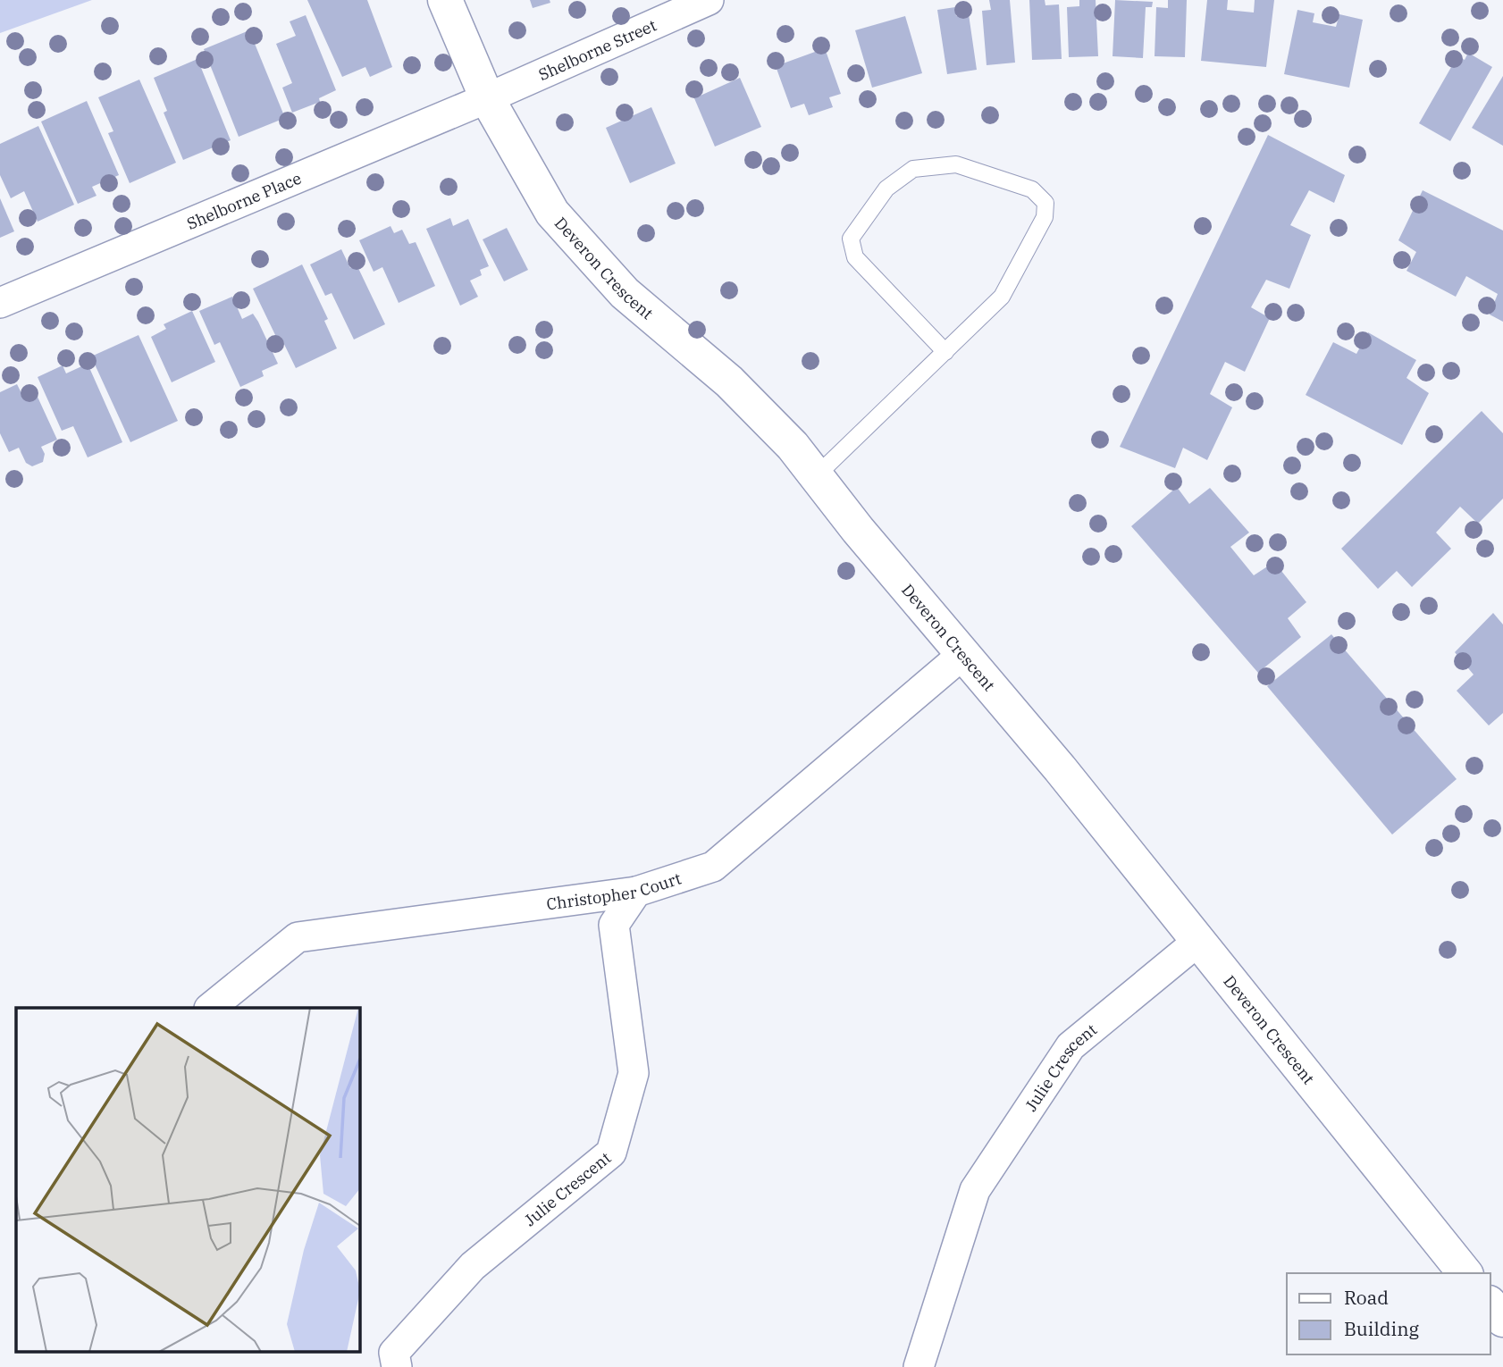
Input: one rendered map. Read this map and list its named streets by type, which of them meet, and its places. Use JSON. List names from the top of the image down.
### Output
{
  "streets": {
    "street": [
      "Shelborne Street",
      "Shelborne Place",
      "Deveron Crescent",
      "Christopher Court",
      "Julie Crescent"
    ]
  },
  "crossings": [
    ["Shelborne Street", "Shelborne Place"],
    ["Shelborne Street", "Deveron Crescent"],
    ["Shelborne Place", "Deveron Crescent"],
    ["Deveron Crescent", "Christopher Court"],
    ["Deveron Crescent", "Julie Crescent"],
    ["Christopher Court", "Julie Crescent"]
  ],
  "legend": ["Road", "Building"]
}
